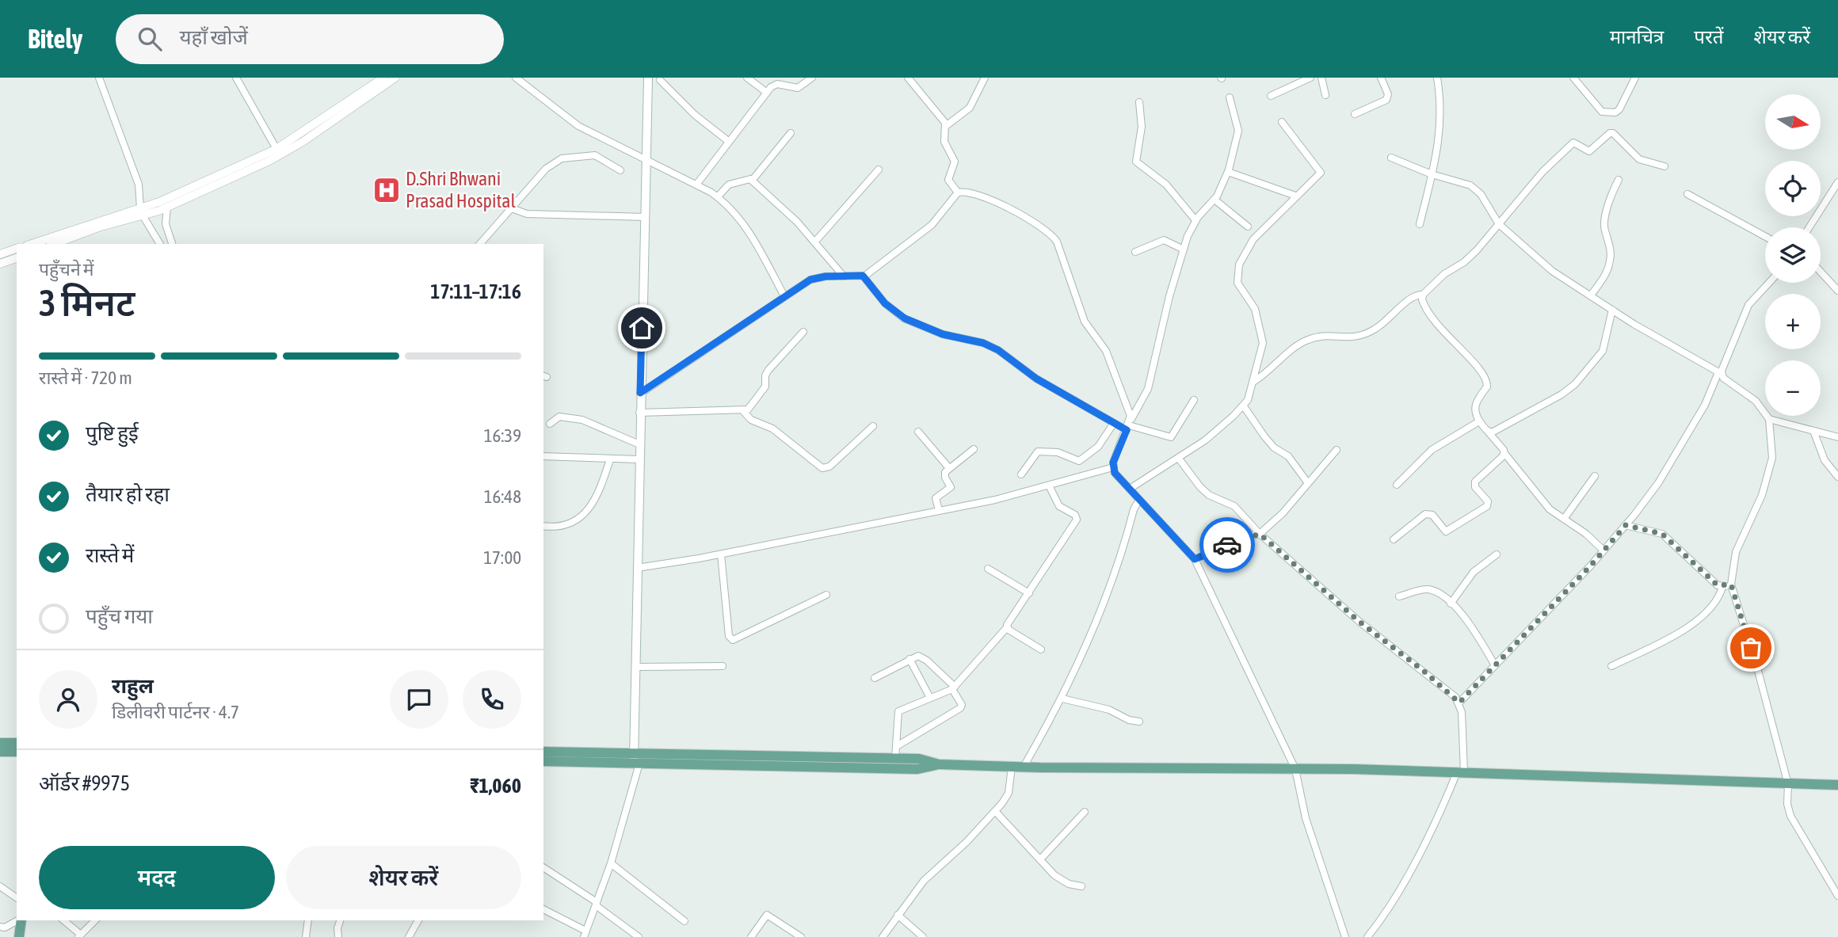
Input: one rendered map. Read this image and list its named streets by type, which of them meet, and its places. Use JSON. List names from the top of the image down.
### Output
{
  "places": {
    "hospital": ["D.Shri Bhwani Prasad Hospital"]
  },
  "north": "right",
  "page": {
    "header": "Bitely",
    "search": "यहाँ खोजें",
    "nav": ["मानचित्र", "परतें", "शेयर करें"],
    "map_buttons": ["+", "−"],
    "heading": ["3 मिनट", "पहुँचने में", "17:11–17:16"],
    "panel": [
      "राहुल",
      "डिलीवरी पार्टनर · 4.7",
      "ऑर्डर #9975",
      "₹1,060"
    ],
    "bar": "रास्ते में · 720 m",
    "list": [
      ["पुष्टि हुई", "16:39"],
      ["तैयार हो रहा", "16:48"],
      ["रास्ते में", "17:00"],
      "पहुँच गया"
    ],
    "buttons": ["मदद", "शेयर करें"]
  }
}
